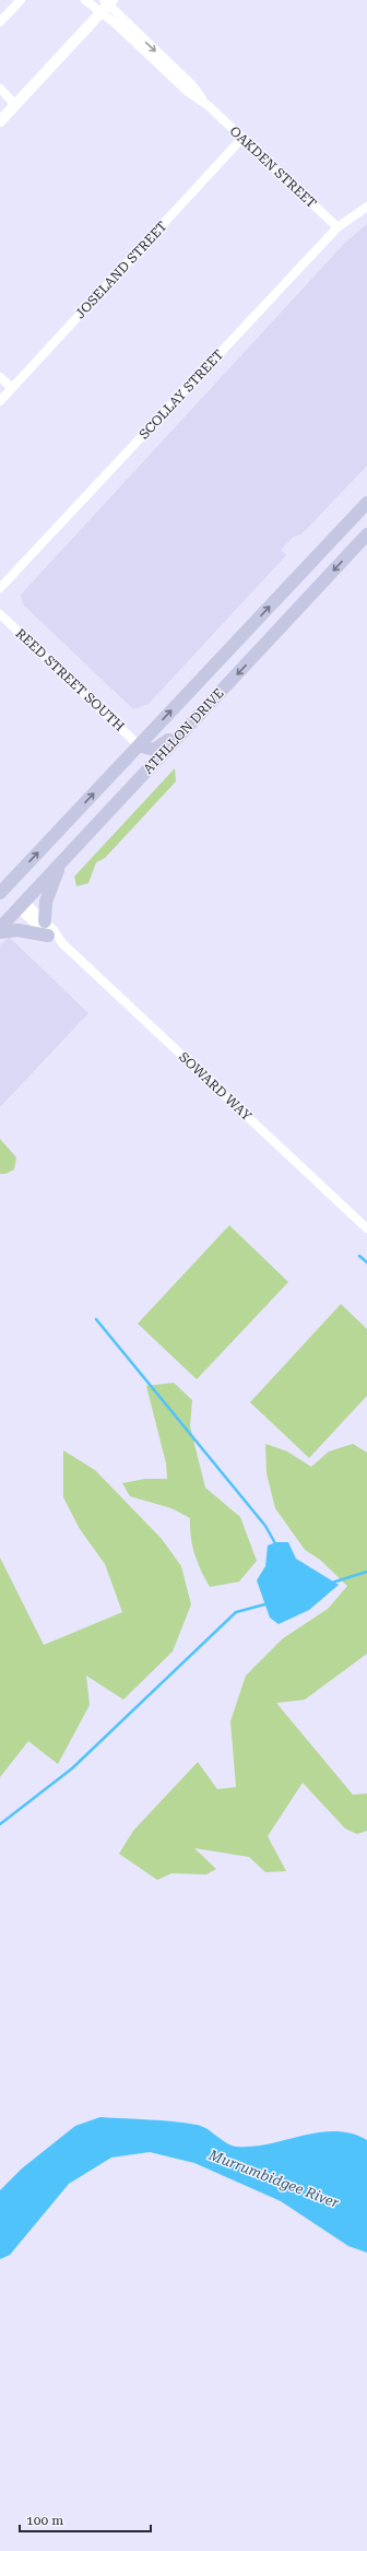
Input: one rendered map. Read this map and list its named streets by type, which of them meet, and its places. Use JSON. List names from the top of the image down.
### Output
{
  "streets": {
    "main road": ["ATHLLON DRIVE", "SOWARD WAY"],
    "street": [
      "OAKDEN STREET",
      "JOSELAND STREET",
      "SCOLLAY STREET",
      "REED STREET SOUTH"
    ]
  },
  "crossings": [
    ["OAKDEN STREET", "JOSELAND STREET"],
    ["OAKDEN STREET", "SCOLLAY STREET"],
    ["REED STREET SOUTH", "ATHLLON DRIVE"],
    ["ATHLLON DRIVE", "SOWARD WAY"]
  ],
  "water": ["Murrumbidgee River"],
  "scale_bar": "100 m"
}
